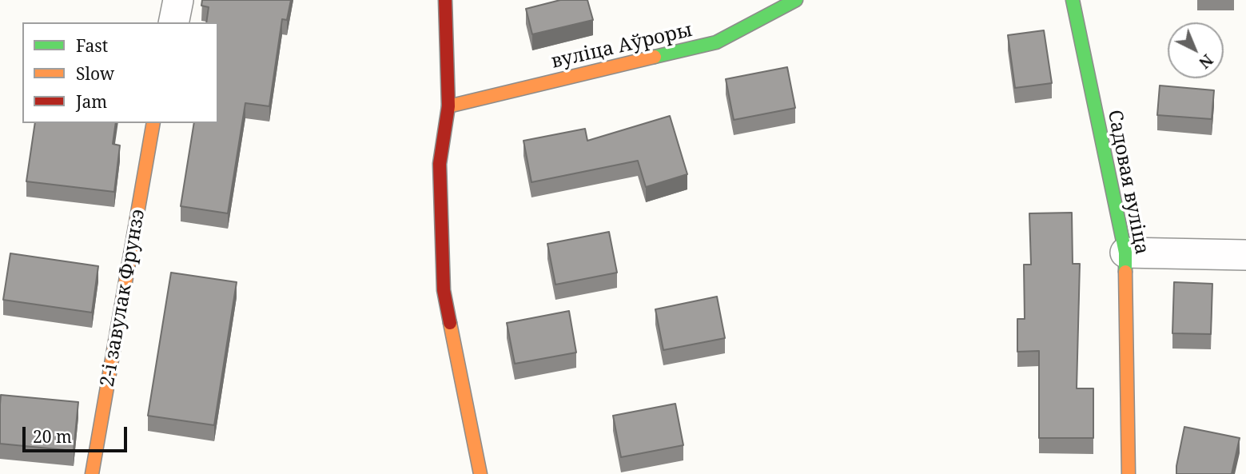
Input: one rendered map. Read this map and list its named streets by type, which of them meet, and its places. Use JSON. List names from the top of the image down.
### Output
{
  "streets": {
    "street": ["вуліца Аўроры", "Садовая вуліца", "2-і завулак Фрунзэ"]
  },
  "legend": ["Fast", "Slow", "Jam"],
  "scale_bar": "20 m",
  "north": "bottom right"
}
